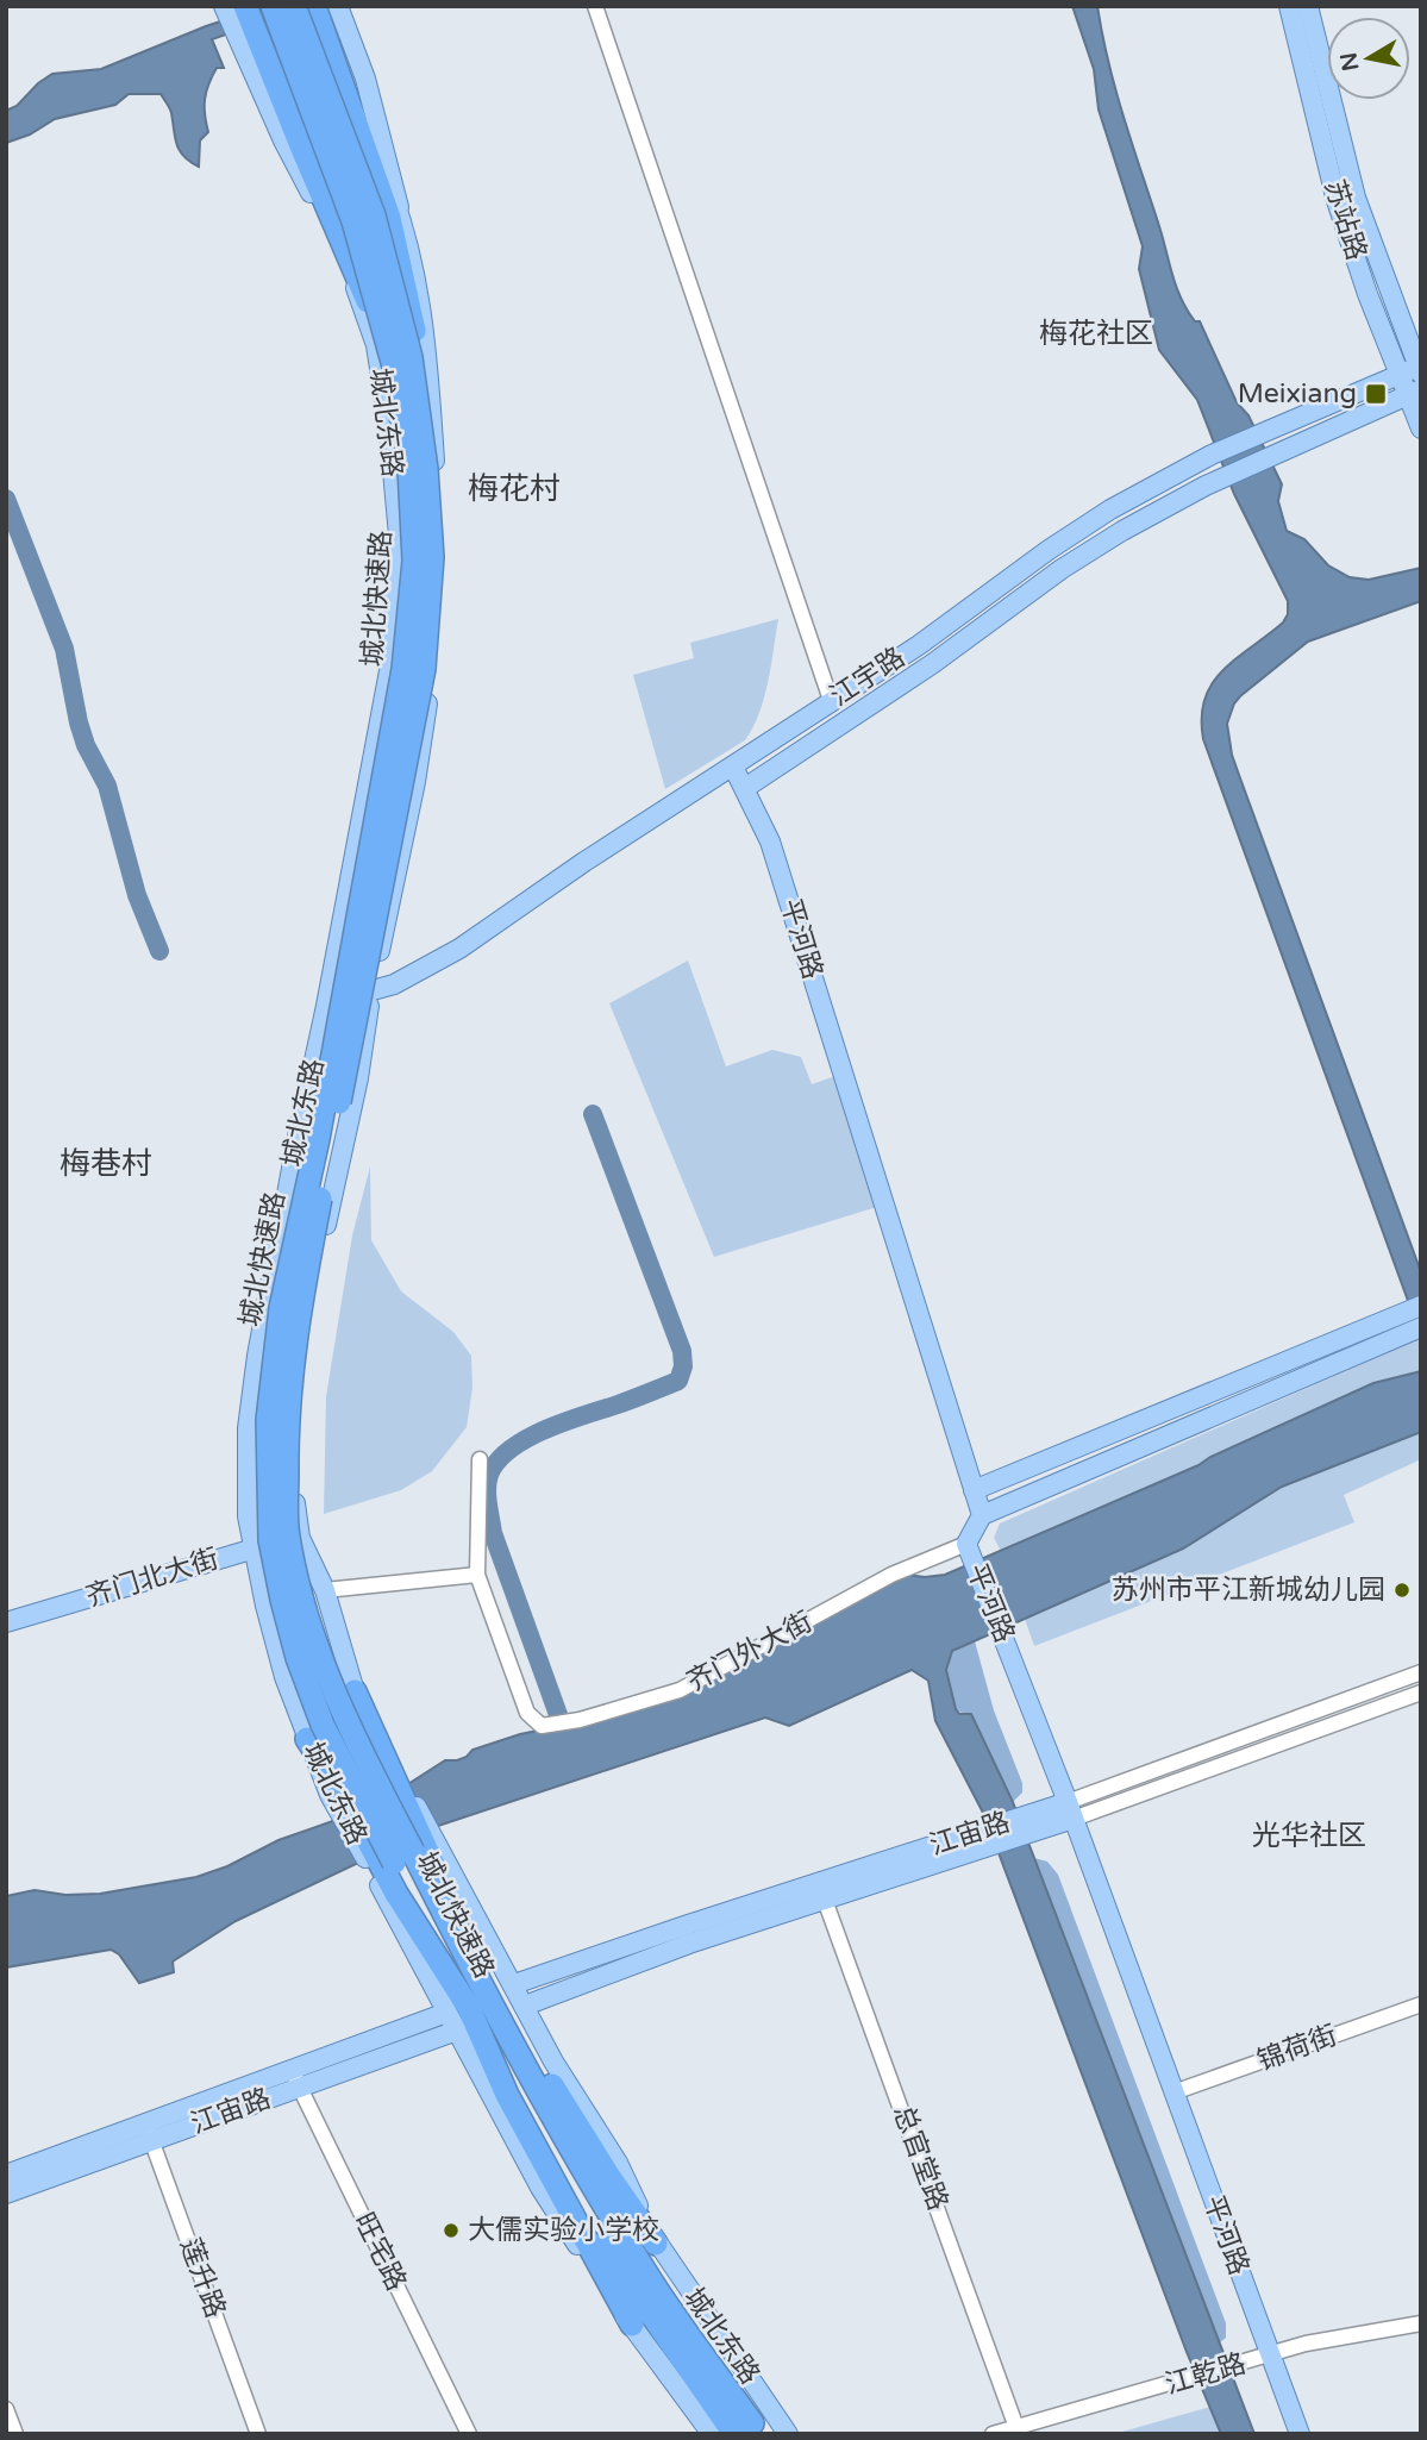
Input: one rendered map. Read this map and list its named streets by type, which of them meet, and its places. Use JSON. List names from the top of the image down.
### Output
{
  "streets": {
    "highway": ["城北快速路"],
    "main road": [
      "苏站路",
      "城北东路",
      "江宇路",
      "平河路",
      "齐门北大街",
      "江宙路"
    ],
    "street": [
      "齐门外大街",
      "锦荷街",
      "总官堂路",
      "旺宅路",
      "莲升路",
      "江乾路"
    ]
  },
  "crossings": [
    ["苏站路", "江宇路"],
    ["城北东路", "城北快速路"],
    ["城北东路", "江宇路"],
    ["城北东路", "齐门北大街"],
    ["城北东路", "江宙路"],
    ["城北快速路", "江宙路"],
    ["江宇路", "平河路"],
    ["平河路", "齐门外大街"],
    ["平河路", "江宙路"],
    ["平河路", "锦荷街"],
    ["平河路", "江乾路"],
    ["江宙路", "总官堂路"],
    ["江宙路", "旺宅路"],
    ["江宙路", "莲升路"],
    ["总官堂路", "江乾路"]
  ],
  "districts": [
    "梅花社区",
    "梅花村",
    "梅巷村",
    "光华社区"
  ],
  "places": {
    "transit": ["Meixiang"],
    "other": ["苏州市平江新城幼儿园", "大儒实验小学校"]
  },
  "north": "left"
}
